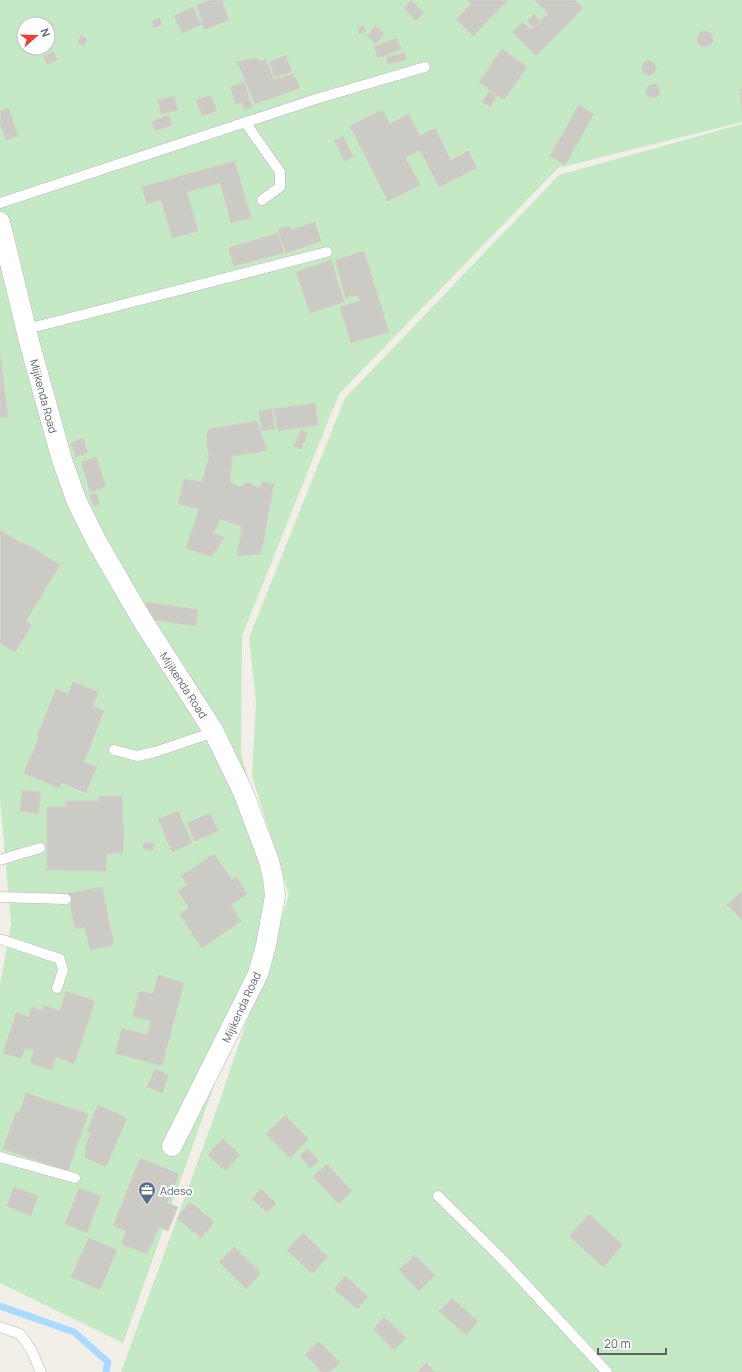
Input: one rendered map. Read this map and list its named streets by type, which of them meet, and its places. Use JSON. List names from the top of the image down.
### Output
{
  "streets": {
    "street": ["Mijikenda Road"]
  },
  "places": {
    "office": ["Adeso"]
  },
  "scale_bar": "20 m",
  "north": "right"
}
